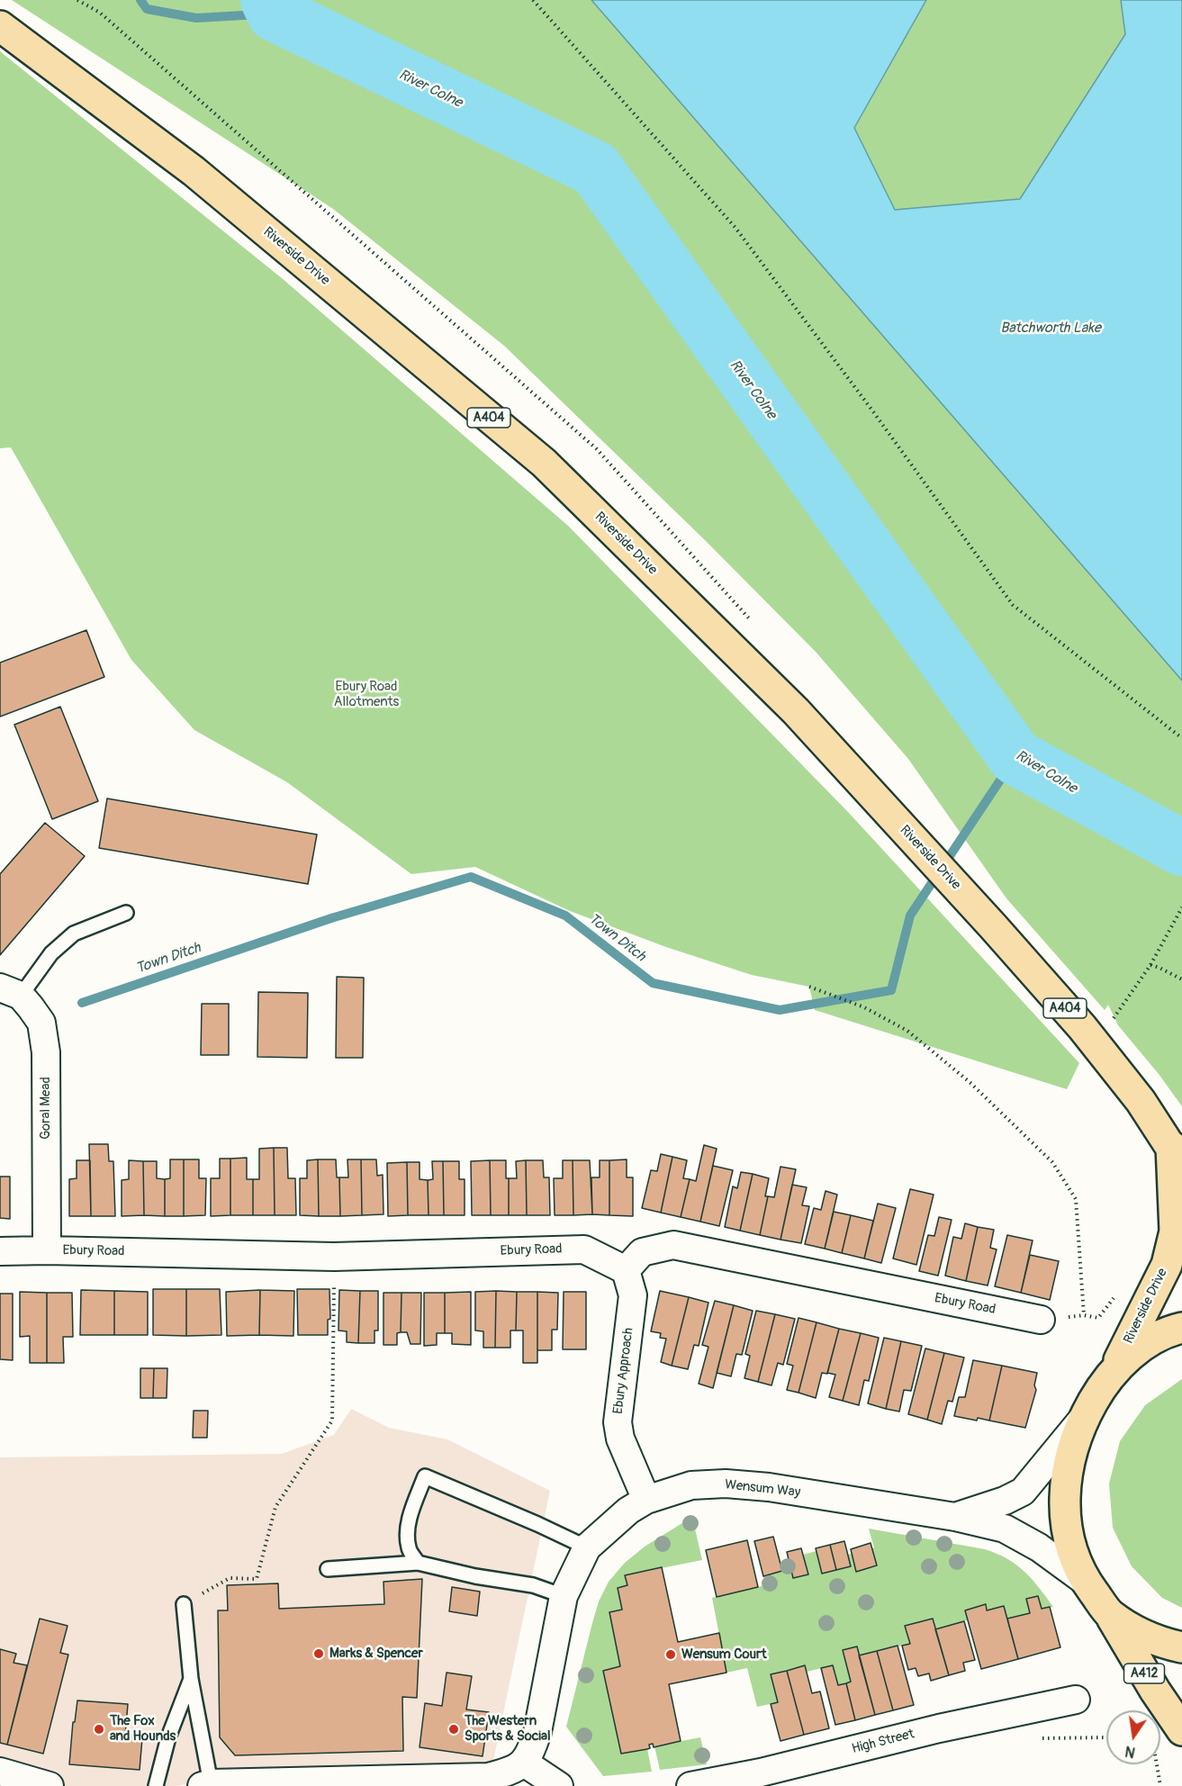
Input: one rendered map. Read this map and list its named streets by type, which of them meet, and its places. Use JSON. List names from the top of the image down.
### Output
{
  "streets": {
    "main road": ["Riverside Drive", "A404", "A412"],
    "street": [
      "Goral Mead",
      "Ebury Road",
      "Ebury Approach",
      "Wensum Way",
      "High Street"
    ]
  },
  "crossings": [
    ["Goral Mead", "Ebury Road"],
    ["Ebury Road", "Ebury Approach"],
    ["Ebury Approach", "Wensum Way"]
  ],
  "water": ["River Colne", "Batchworth Lake", "Town Ditch"],
  "parks": ["Ebury Road Allotments"],
  "places": [
    "Marks & Spencer",
    "Wensum Court",
    "The Fox and Hounds",
    "The Western Sports & Social"
  ],
  "north": "bottom"
}
